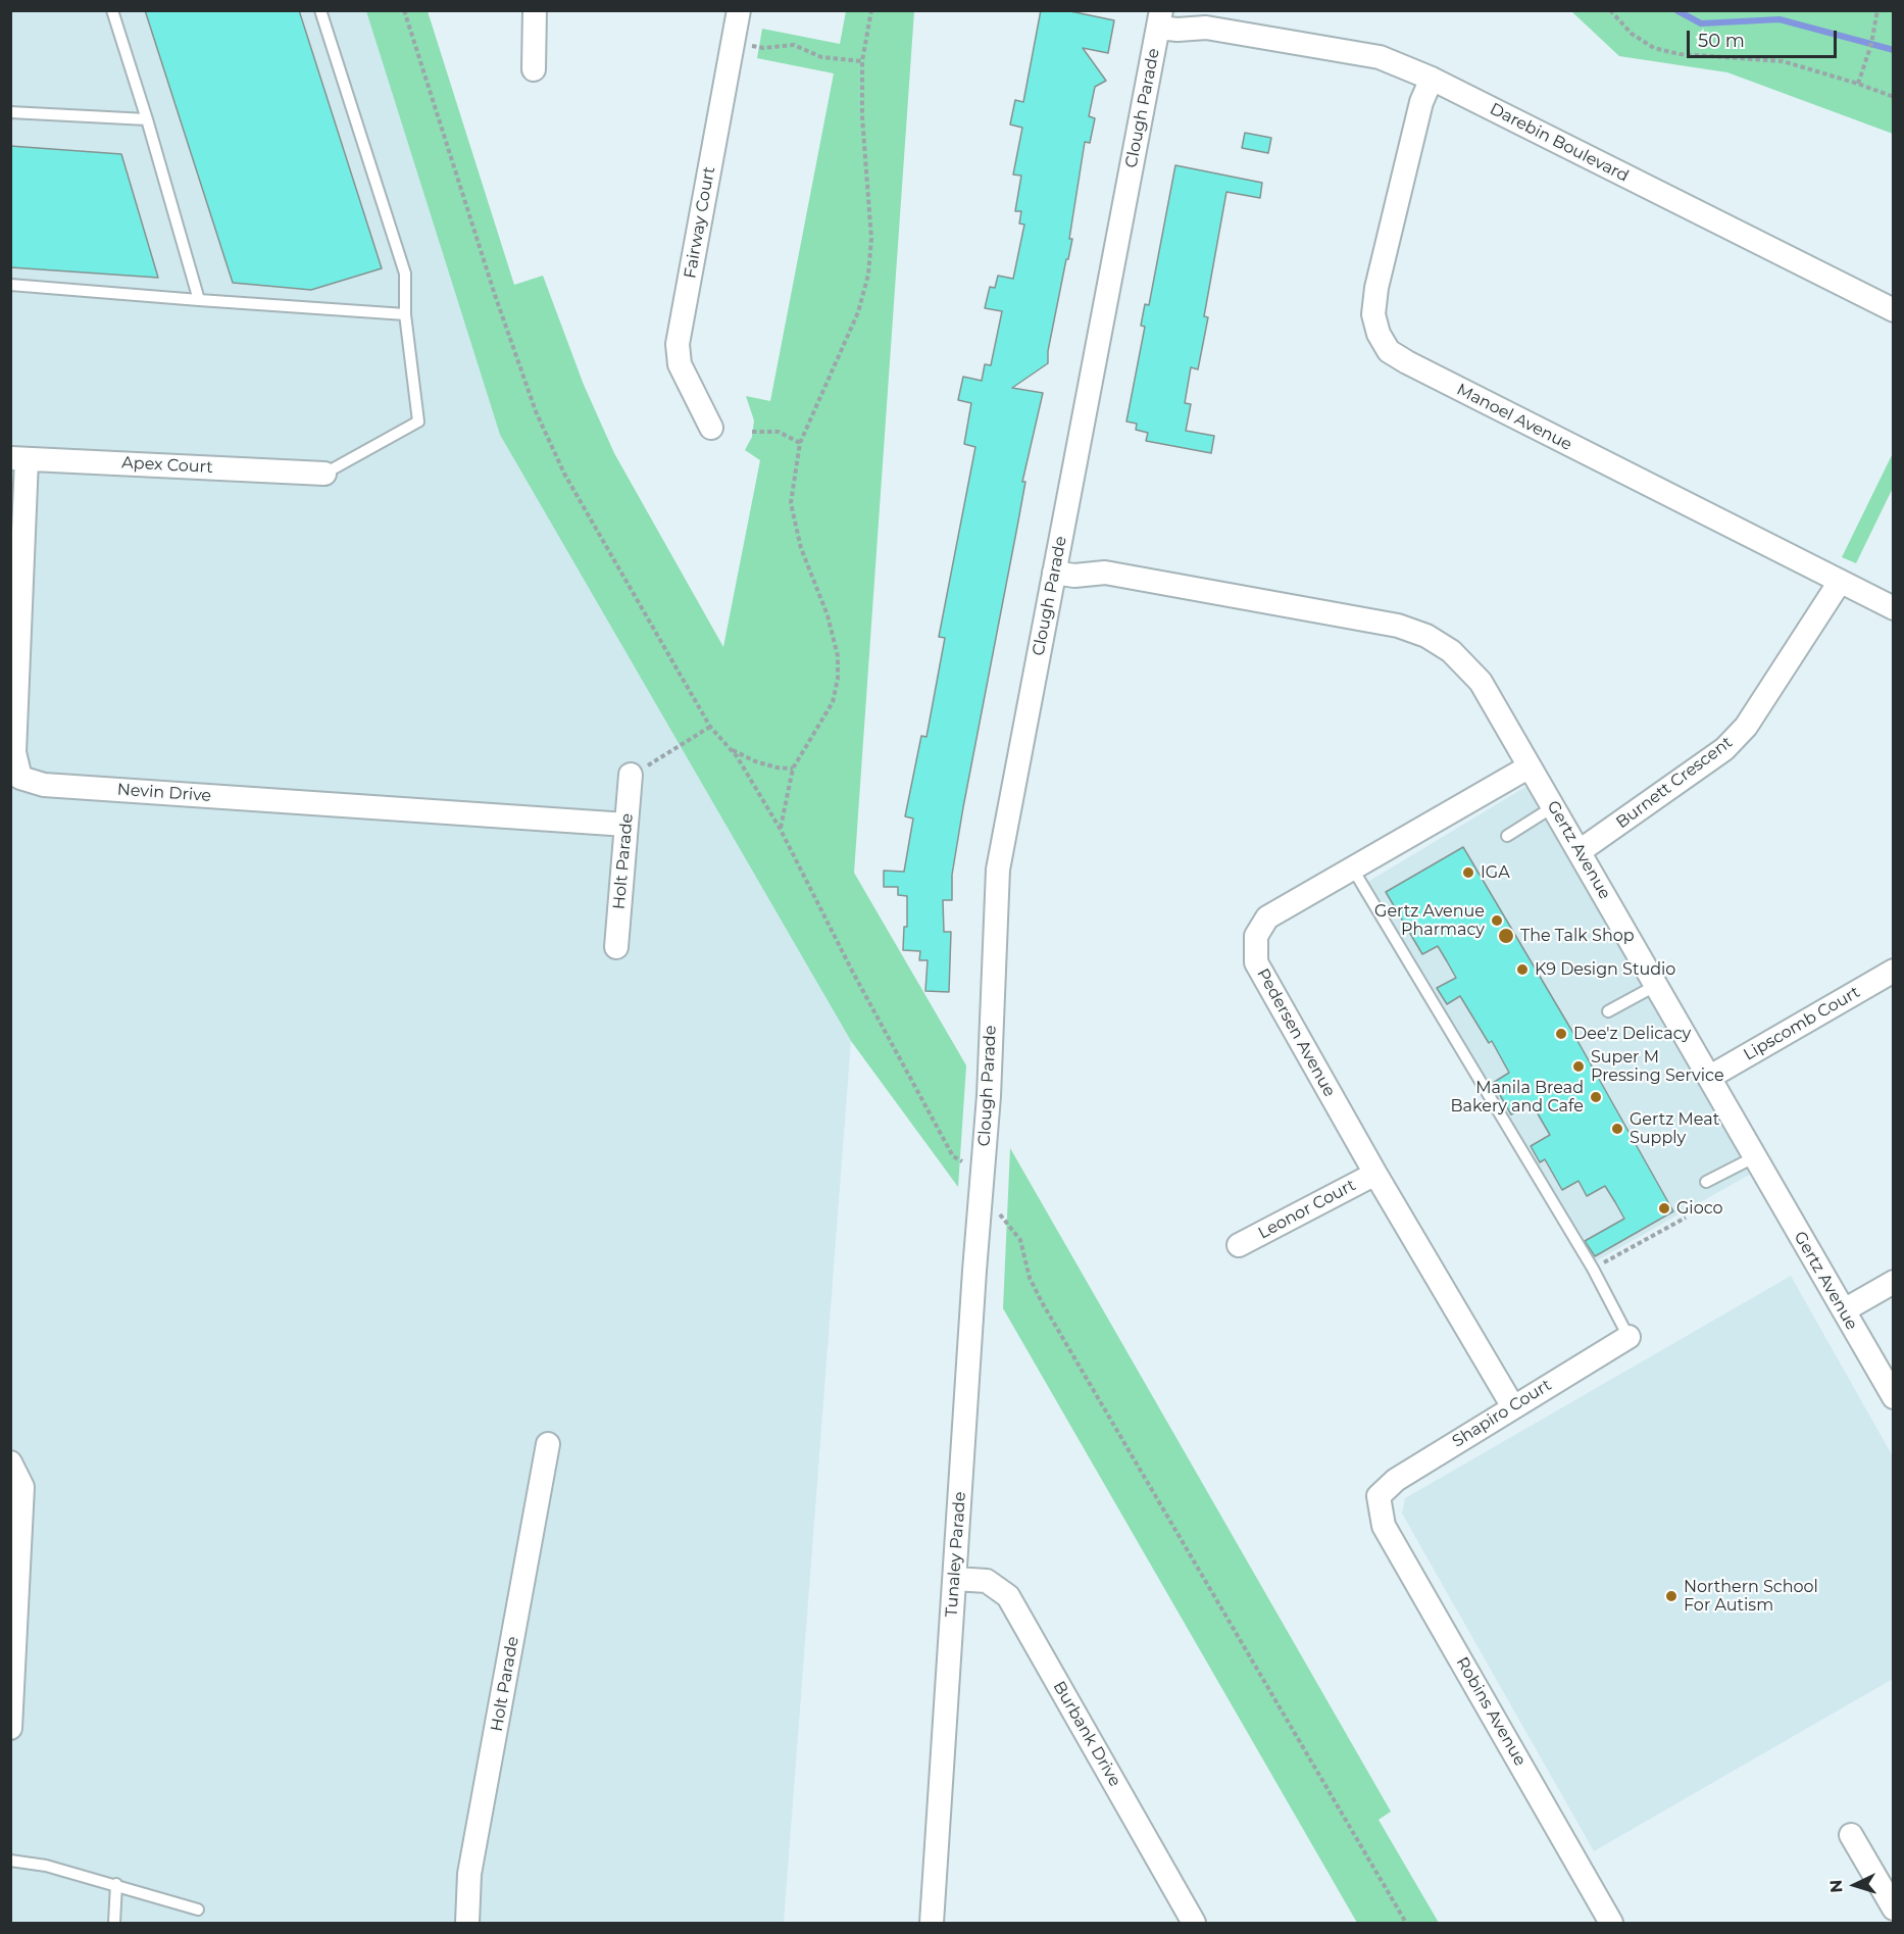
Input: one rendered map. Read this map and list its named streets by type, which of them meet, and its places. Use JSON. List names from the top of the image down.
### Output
{
  "streets": {
    "street": [
      "Clough Parade",
      "Darebin Boulevard",
      "Fairway Court",
      "Manoel Avenue",
      "Apex Court",
      "Burnett Crescent",
      "Nevin Drive",
      "Gertz Avenue",
      "Holt Parade",
      "Lipscomb Court",
      "Pedersen Avenue",
      "Leonor Court",
      "Shapiro Court",
      "Tunaley Parade",
      "Robins Avenue",
      "Burbank Drive"
    ]
  },
  "crossings": [
    ["Clough Parade", "Darebin Boulevard"],
    ["Clough Parade", "Gertz Avenue"],
    ["Clough Parade", "Tunaley Parade"],
    ["Darebin Boulevard", "Manoel Avenue"],
    ["Manoel Avenue", "Burnett Crescent"],
    ["Apex Court", "Nevin Drive"],
    ["Burnett Crescent", "Gertz Avenue"],
    ["Nevin Drive", "Holt Parade"],
    ["Gertz Avenue", "Lipscomb Court"],
    ["Gertz Avenue", "Pedersen Avenue"],
    ["Pedersen Avenue", "Leonor Court"],
    ["Pedersen Avenue", "Shapiro Court"],
    ["Shapiro Court", "Robins Avenue"],
    ["Tunaley Parade", "Burbank Drive"]
  ],
  "places": [
    "IGA",
    "Gertz Avenue Pharmacy",
    "The Talk Shop",
    "K9 Design Studio",
    "Dee'z Delicacy",
    "Super M Pressing Service",
    "Manila Bread Bakery and Cafe",
    "Gertz Meat Supply",
    "Gioco",
    "Northern School For Autism"
  ],
  "scale_bar": "50 m",
  "north": "left"
}
